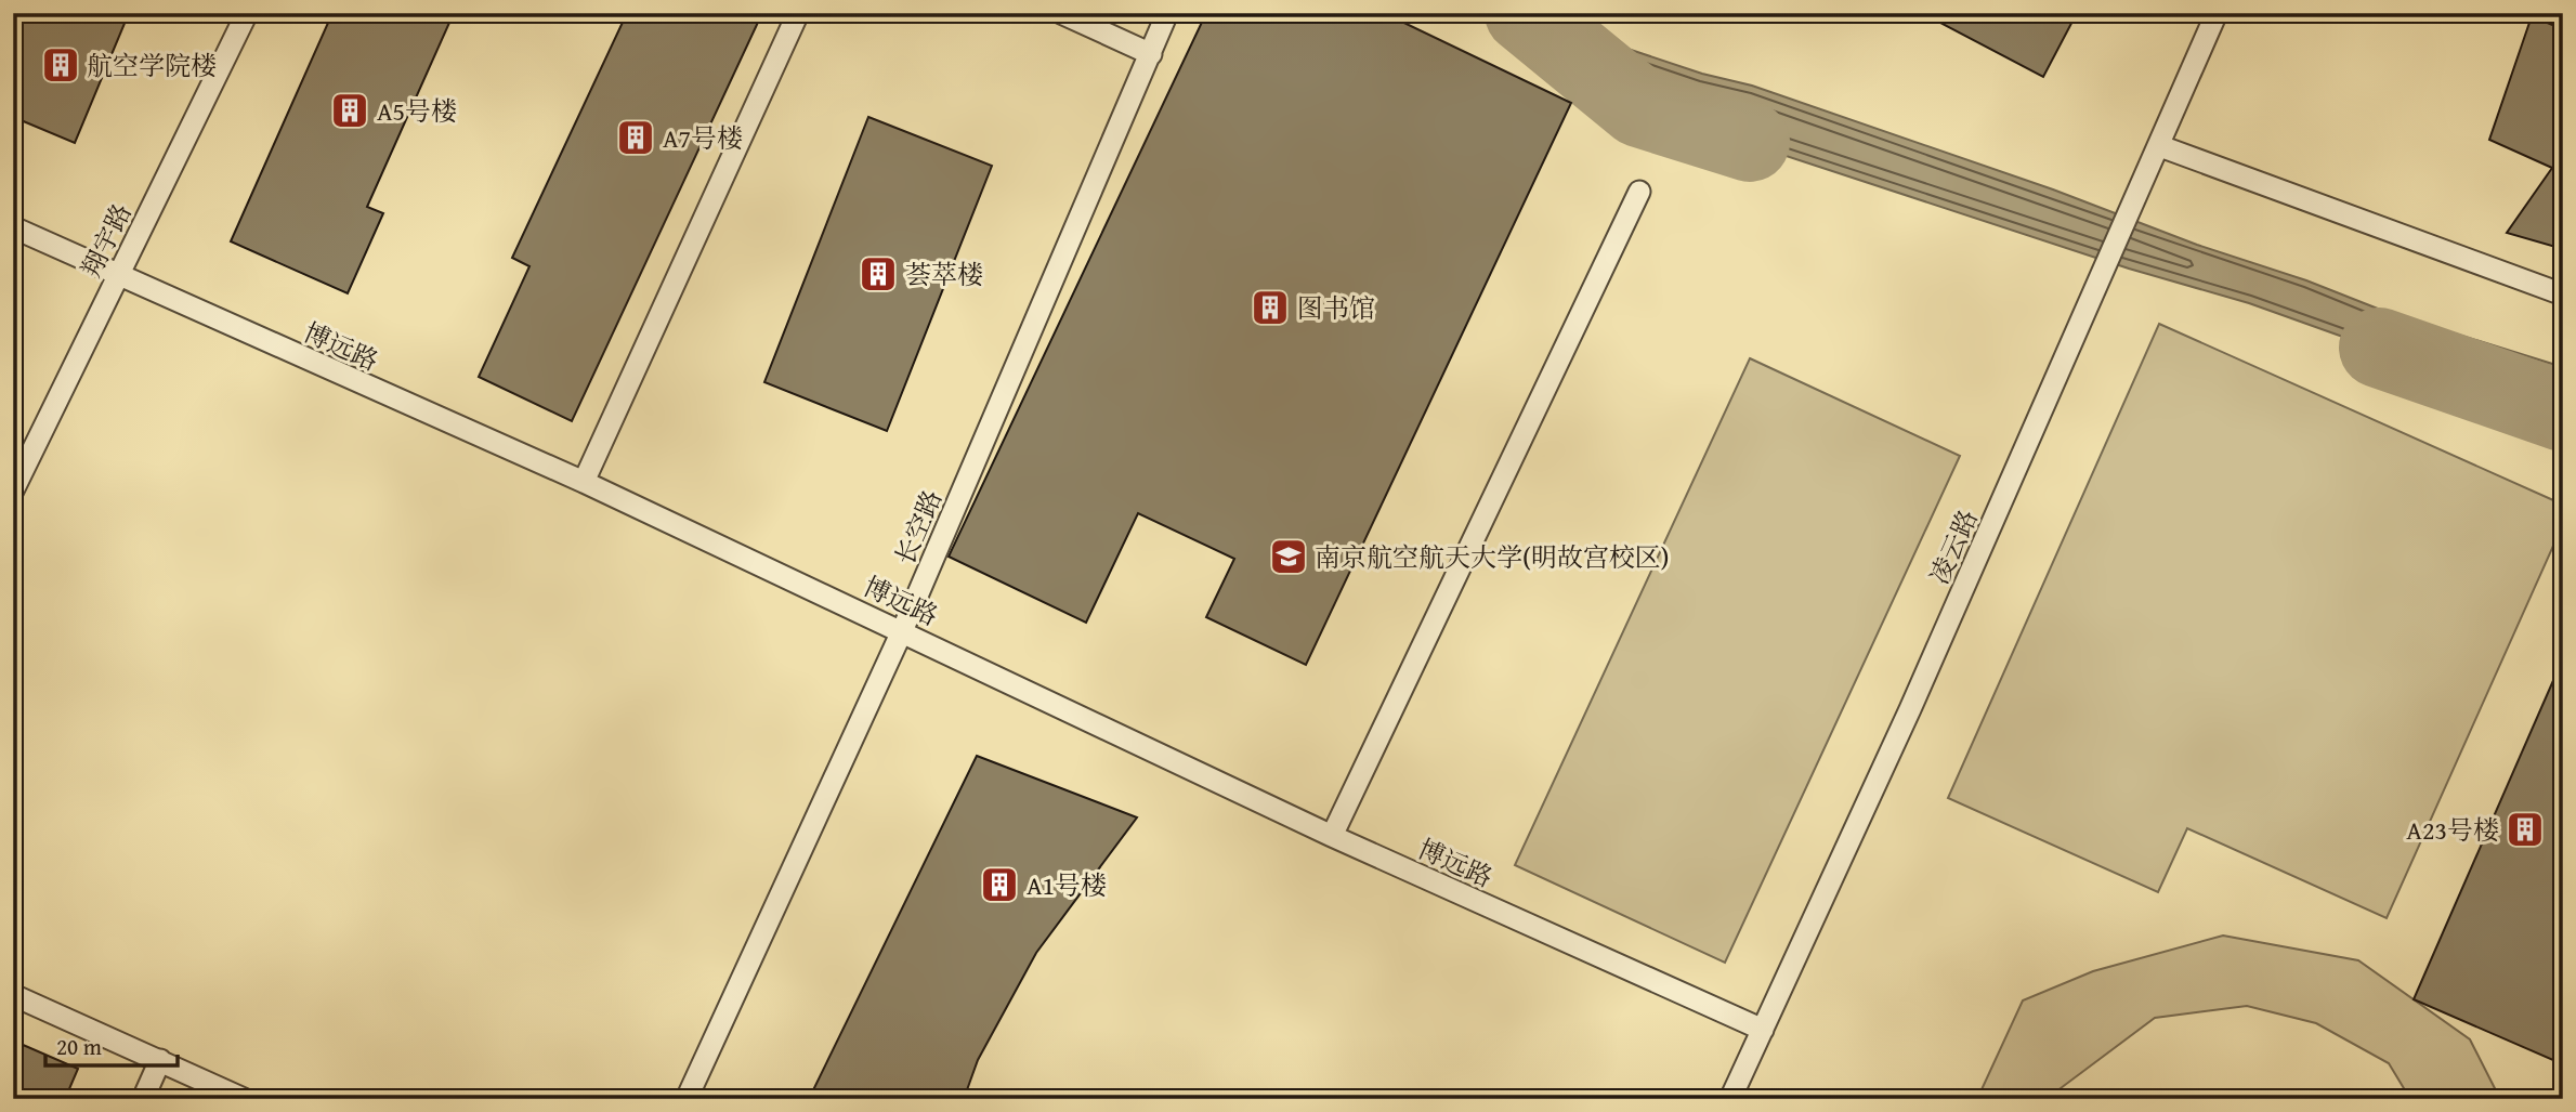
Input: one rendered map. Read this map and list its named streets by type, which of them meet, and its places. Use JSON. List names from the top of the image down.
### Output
{
  "streets": {
    "lane": [
      "翔宇路",
      "博远路",
      "长空路",
      "凌云路"
    ]
  },
  "crossings": [
    ["翔宇路", "博远路"],
    ["博远路", "长空路"],
    ["博远路", "凌云路"]
  ],
  "places": {
    "building": [
      "航空学院楼",
      "A5号楼",
      "A7号楼",
      "荟萃楼",
      "图书馆",
      "A23号楼",
      "A1号楼"
    ],
    "school or university": ["南京航空航天大学(明故宫校区)"]
  },
  "scale_bar": "20 m"
}
